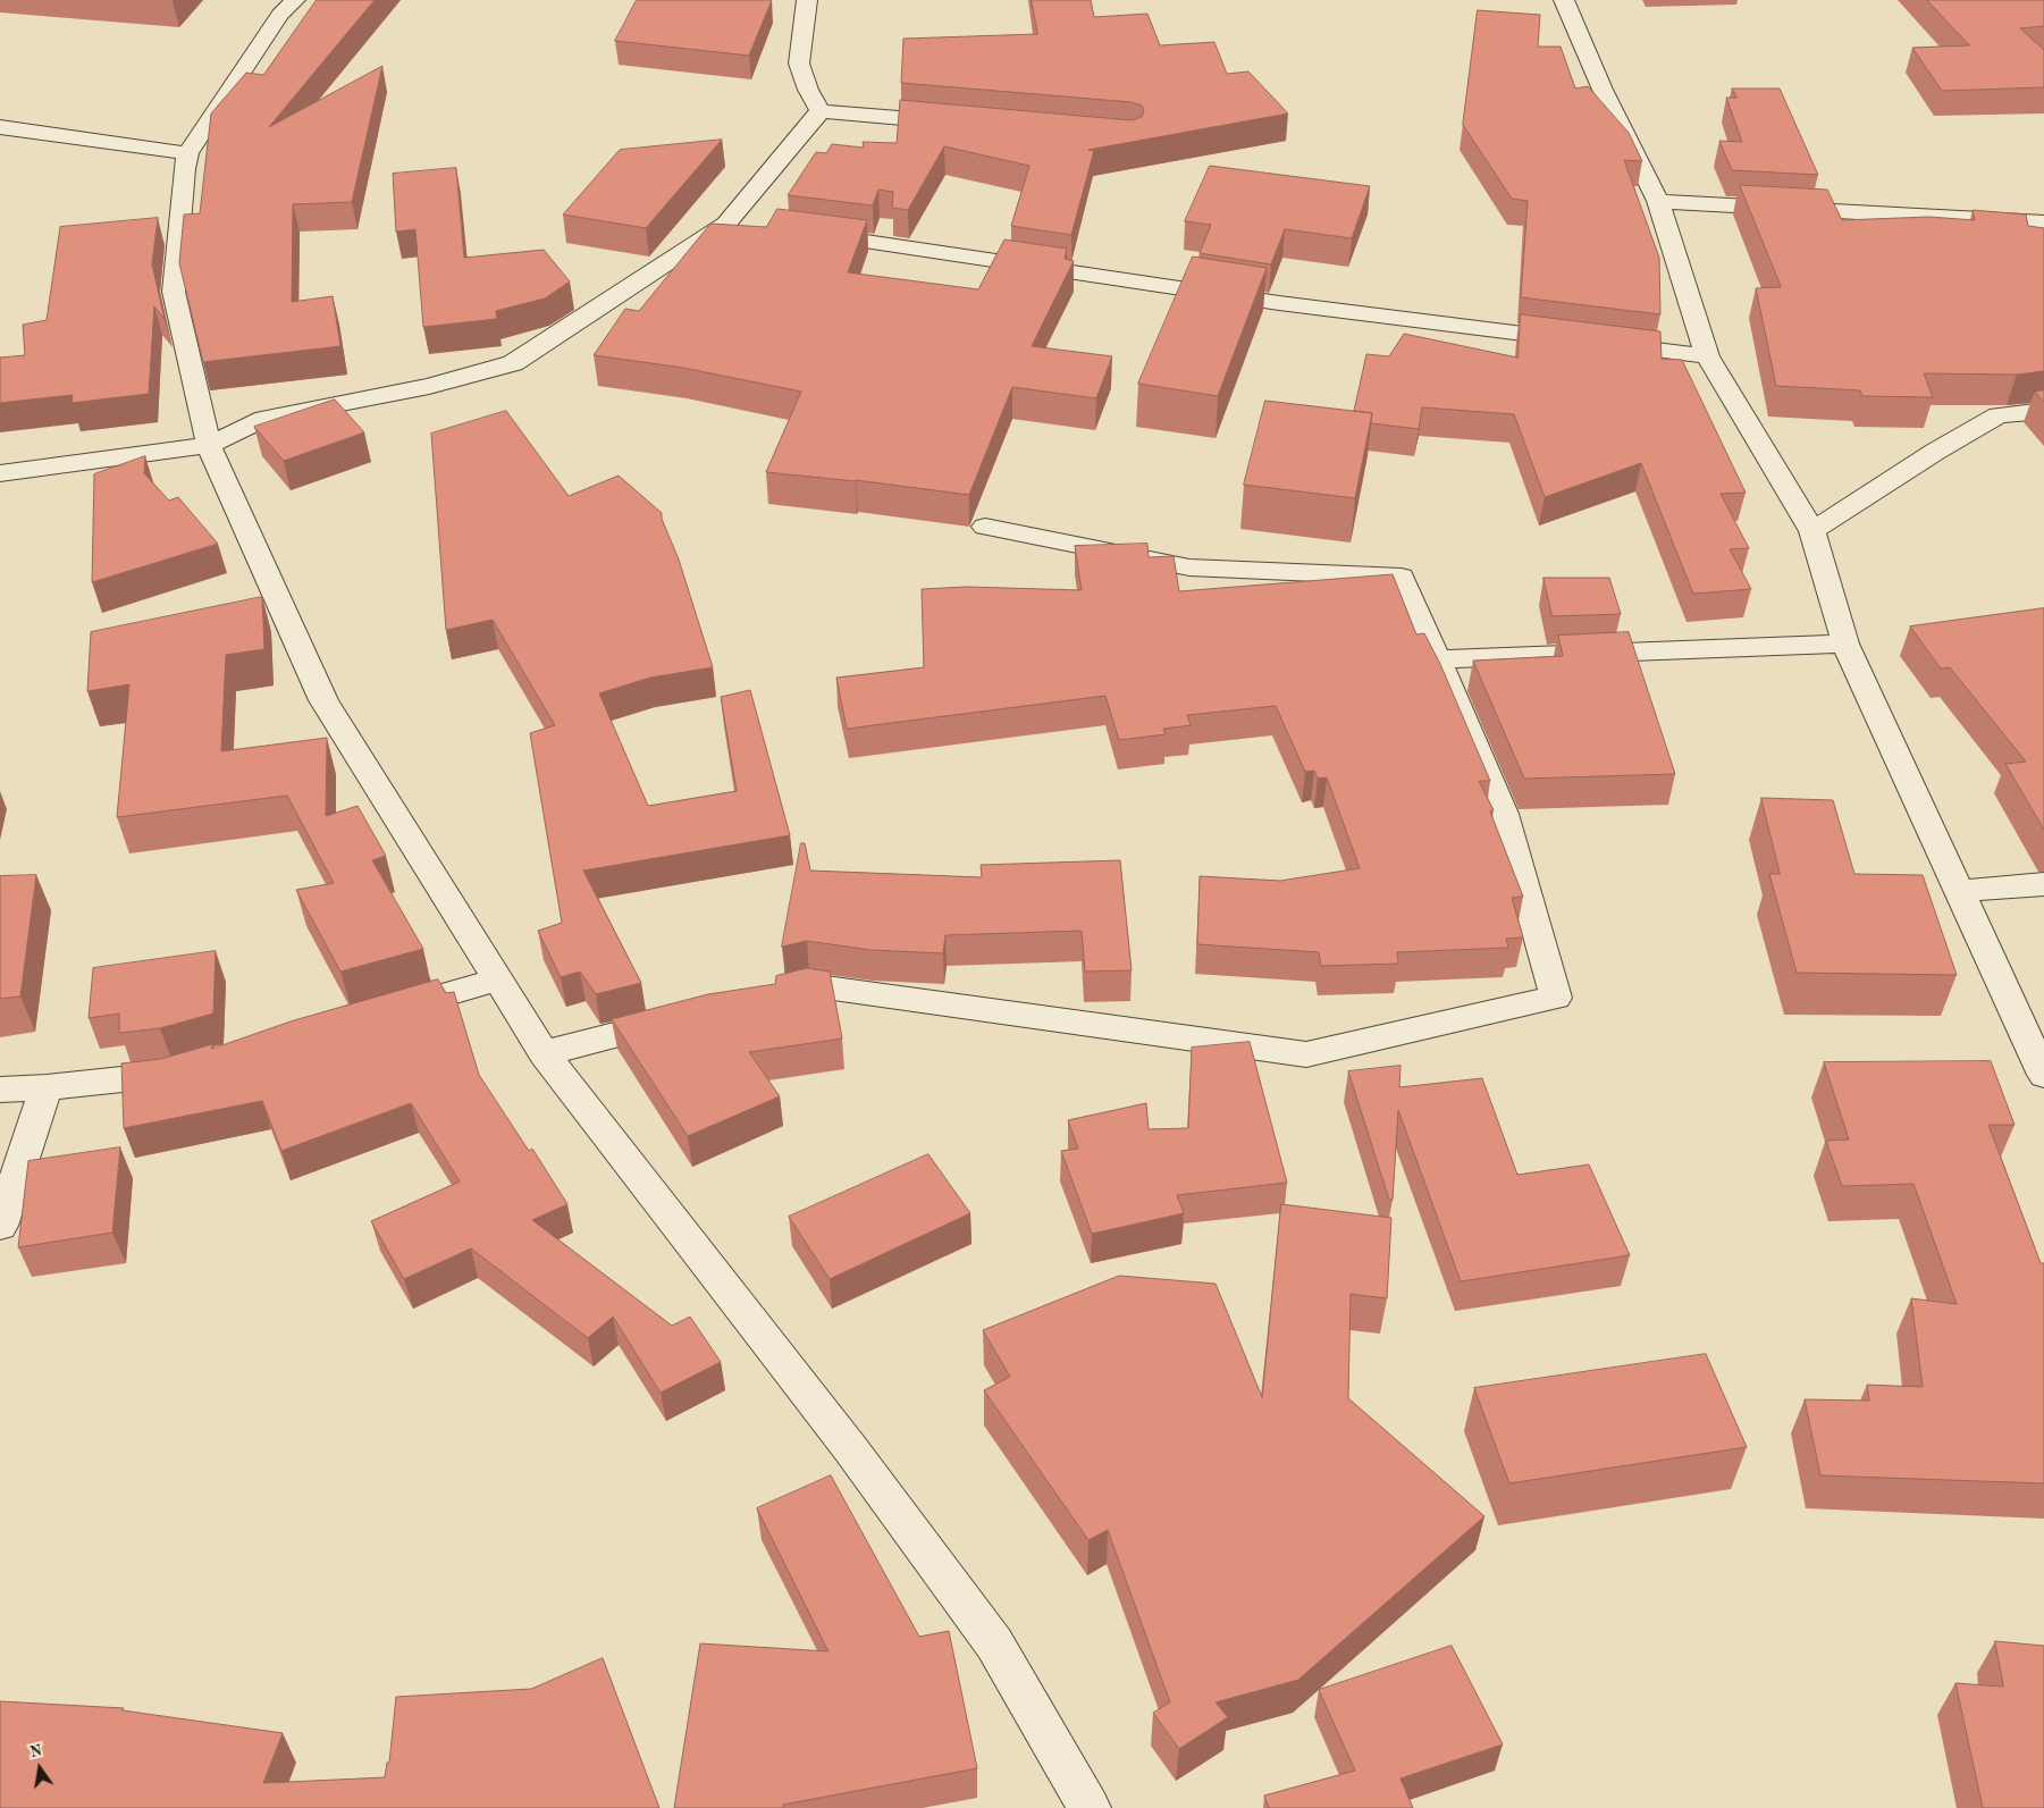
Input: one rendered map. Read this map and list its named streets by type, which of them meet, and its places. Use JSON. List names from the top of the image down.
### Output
{
  "north": "top"
}
